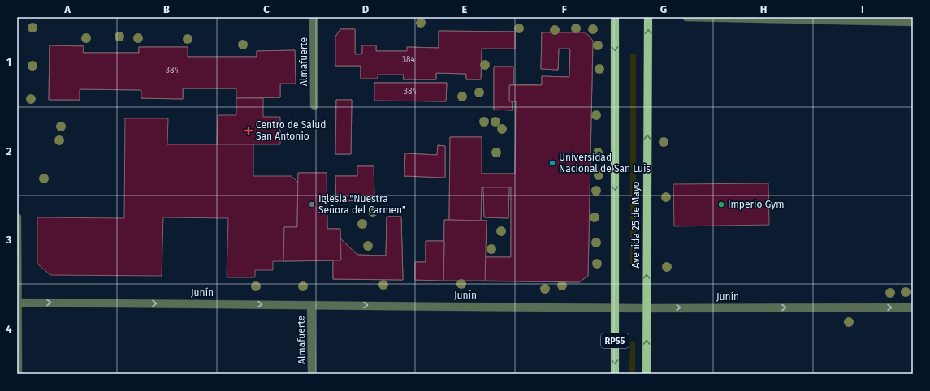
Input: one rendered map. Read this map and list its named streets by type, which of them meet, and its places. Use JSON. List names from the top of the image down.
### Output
{
  "streets": {
    "main road": ["Avenida 25 de Mayo", "RP55"],
    "street": ["Almafuerte", "Junín"]
  },
  "crossings": [
    ["Almafuerte", "Junín"],
    ["Avenida 25 de Mayo", "Junín"],
    ["Junín", "RP55"]
  ],
  "one_way": ["Junín"],
  "places": {
    "health": ["Centro de Salud San Antonio"],
    "other": ["Universidad Nacional de San Luis", "Iglesia \"Nuestra Señora del Carmen\"", "Imperio Gym"]
  },
  "house_numbers": ["384", "384", "384"],
  "grid": {
    "columns": [
      "A",
      "B",
      "C",
      "D",
      "E",
      "F",
      "G",
      "H",
      "I"
    ],
    "rows": [
      "1",
      "2",
      "3",
      "4"
    ]
  }
}
